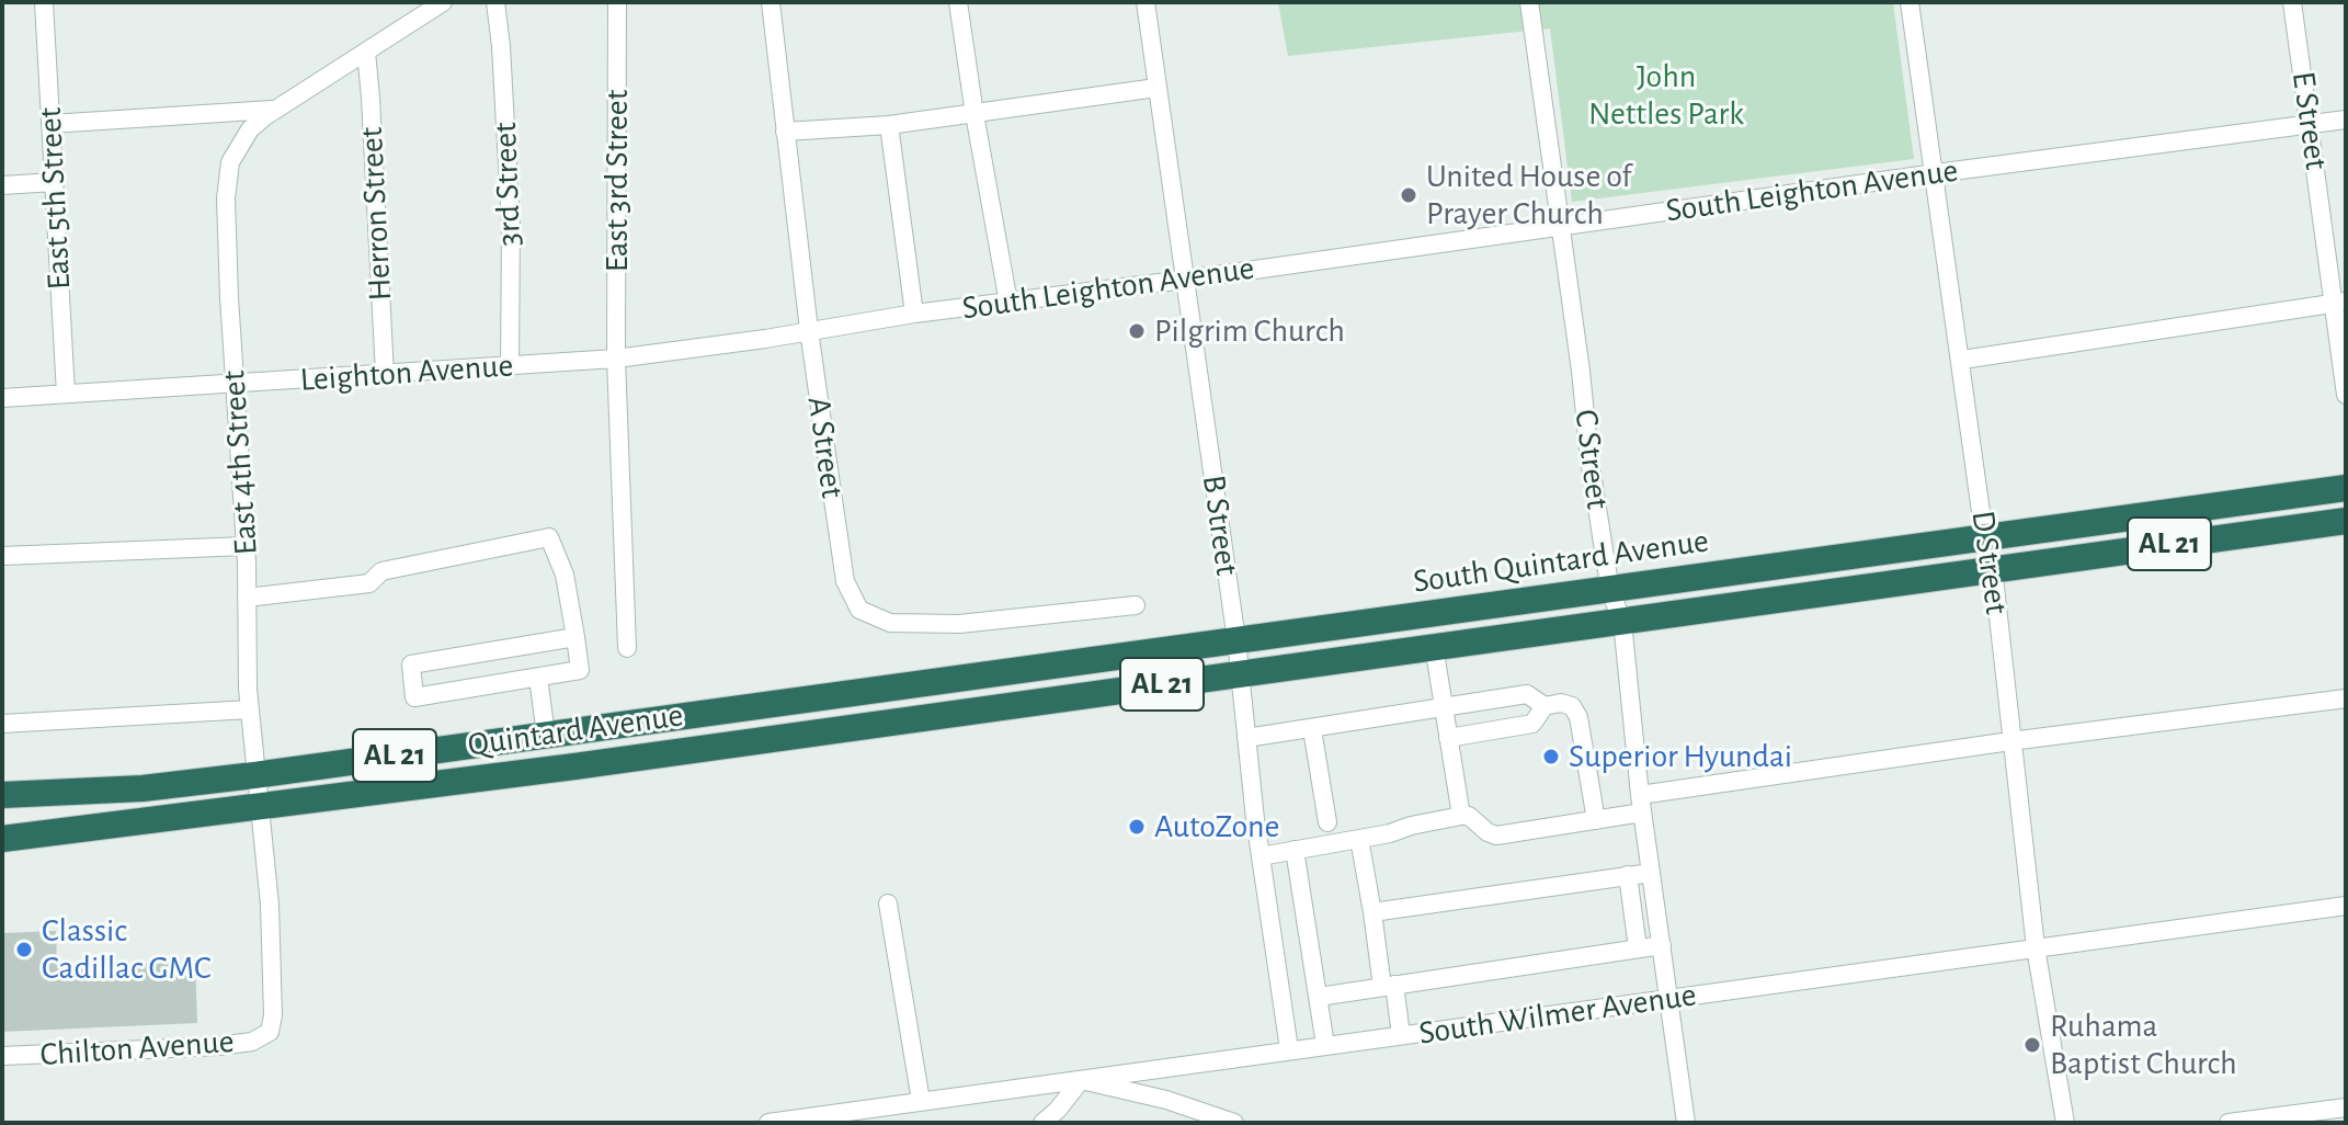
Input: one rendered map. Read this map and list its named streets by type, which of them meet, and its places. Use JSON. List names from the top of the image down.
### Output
{
  "streets": {
    "highway": ["AL 21", "South Quintard Avenue", "Quintard Avenue"],
    "street": [
      "E Street",
      "East 3rd Street",
      "3rd Street",
      "South Leighton Avenue",
      "East 5th Street",
      "Herron Street",
      "Leighton Avenue",
      "A Street",
      "C Street",
      "East 4th Street",
      "B Street",
      "D Street",
      "South Wilmer Avenue",
      "Chilton Avenue"
    ]
  },
  "crossings": [
    ["E Street", "South Leighton Avenue"],
    ["East 3rd Street", "Leighton Avenue"],
    ["3rd Street", "Leighton Avenue"],
    ["South Leighton Avenue", "Leighton Avenue"],
    ["South Leighton Avenue", "A Street"],
    ["South Leighton Avenue", "C Street"],
    ["South Leighton Avenue", "B Street"],
    ["South Leighton Avenue", "D Street"],
    ["East 5th Street", "Leighton Avenue"],
    ["Herron Street", "Leighton Avenue"],
    ["Herron Street", "East 4th Street"],
    ["Leighton Avenue", "A Street"],
    ["Leighton Avenue", "East 4th Street"],
    ["C Street", "South Quintard Avenue"],
    ["C Street", "South Wilmer Avenue"],
    ["East 4th Street", "Quintard Avenue"],
    ["East 4th Street", "Chilton Avenue"],
    ["B Street", "South Quintard Avenue"],
    ["B Street", "South Wilmer Avenue"],
    ["South Quintard Avenue", "D Street"],
    ["South Quintard Avenue", "Quintard Avenue"],
    ["D Street", "South Wilmer Avenue"]
  ],
  "parks": ["John Nettles Park"],
  "places": [
    "United House of Prayer Church",
    "Pilgrim Church",
    "Superior Hyundai",
    "AutoZone",
    "Classic Cadillac GMC",
    "Ruhama Baptist Church"
  ]
}
